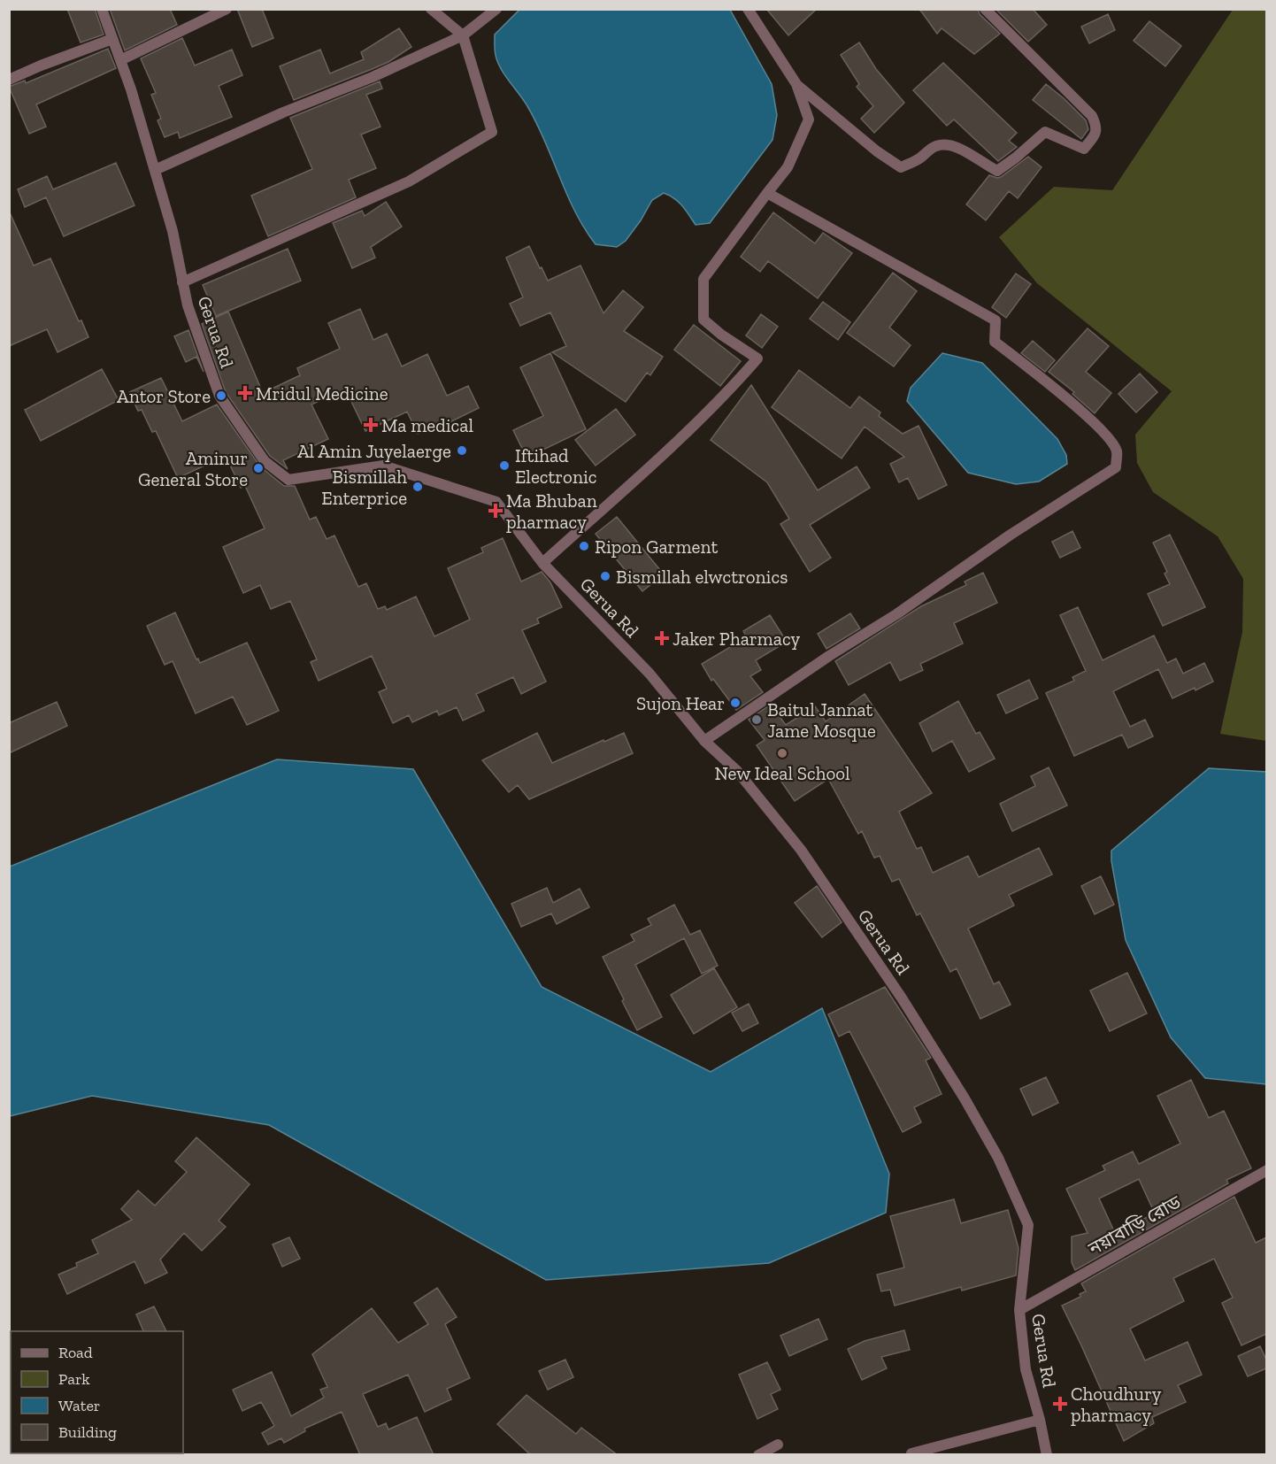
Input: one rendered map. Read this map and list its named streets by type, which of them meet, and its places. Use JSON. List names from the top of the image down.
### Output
{
  "streets": {
    "street": ["Gerua Rd", "নয়াবাড়ি রোড"]
  },
  "crossings": [
    ["Gerua Rd", "নয়াবাড়ি রোড"]
  ],
  "places": {
    "health": [
      "Mridul Medicine",
      "Ma medical",
      "Ma Bhuban pharmacy",
      "Jaker Pharmacy",
      "Choudhury pharmacy"
    ],
    "other": [
      "Antor Store",
      "Al Amin Juyelaerge",
      "Iftihad Electronic",
      "Aminur General Store",
      "Bismillah Enterprice",
      "Ripon Garment",
      "Bismillah elwctronics",
      "Sujon Hear",
      "Baitul Jannat Jame Mosque",
      "New Ideal School"
    ]
  },
  "legend": [
    "Road",
    "Park",
    "Water",
    "Building"
  ]
}
